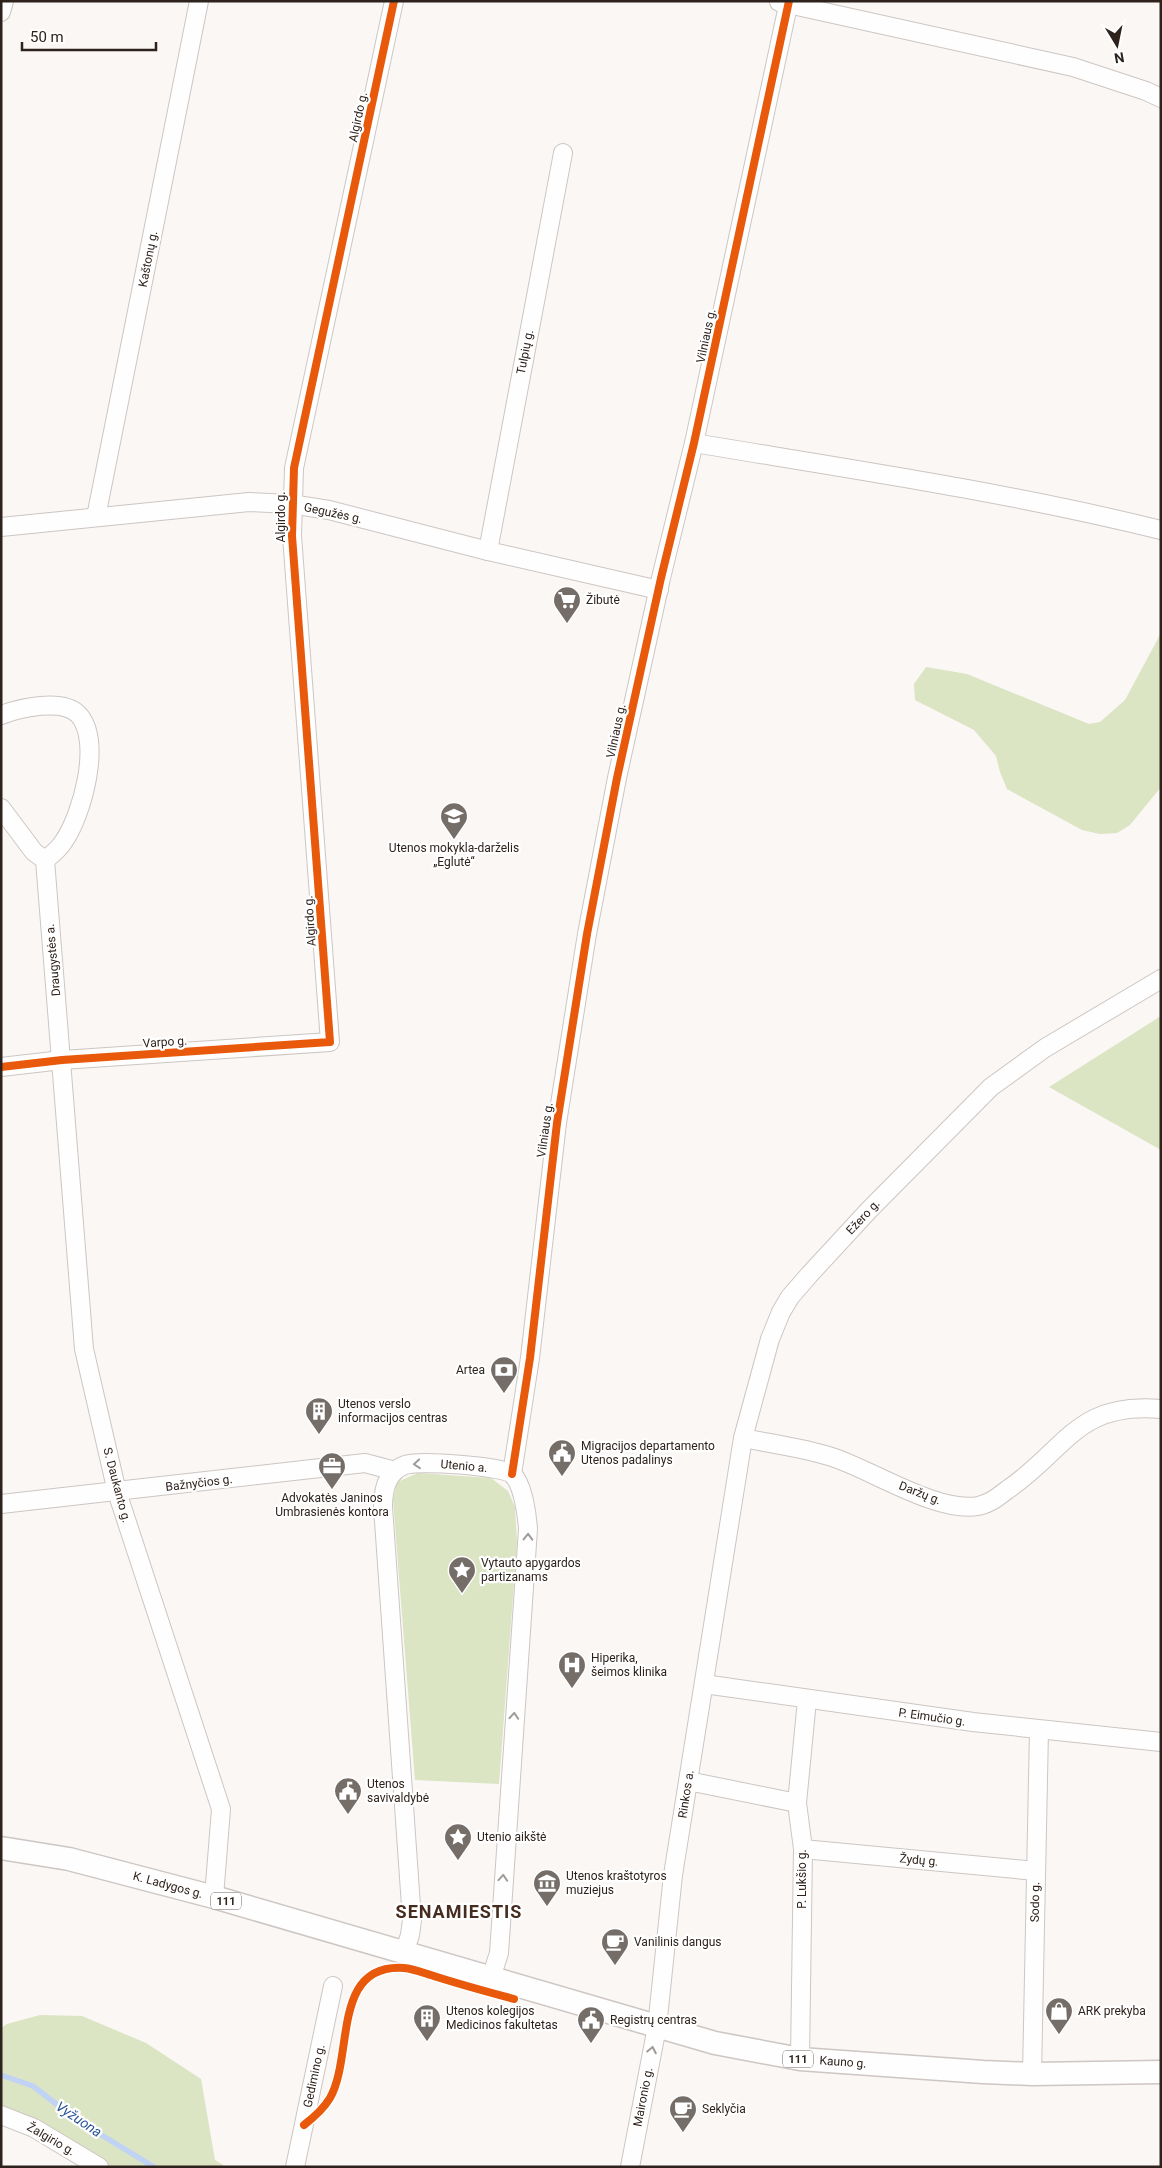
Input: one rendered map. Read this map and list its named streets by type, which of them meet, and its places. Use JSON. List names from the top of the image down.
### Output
{
  "streets": {
    "main road": ["K. Ladygos g.", "111", "Kauno g."],
    "street": [
      "Algirdo g.",
      "Kaštonų g.",
      "Vilniaus g.",
      "Tulpių g.",
      "Gegužės g.",
      "Draugystės a.",
      "Varpo g.",
      "Ežero g.",
      "Utenio a.",
      "Bažnyčios g.",
      "S. Daukanto g.",
      "Daržų g.",
      "P. Eimučio g.",
      "Rinkos a.",
      "Žydų g.",
      "P. Lukšio g.",
      "Sodo g.",
      "Gedimino g.",
      "Maironio g.",
      "Žalgirio g."
    ]
  },
  "crossings": [
    ["Algirdo g.", "Gegužės g."],
    ["Algirdo g.", "Varpo g."],
    ["Kaštonų g.", "Gegužės g."],
    ["Vilniaus g.", "Gegužės g."],
    ["Vilniaus g.", "Utenio a."],
    ["Tulpių g.", "Gegužės g."],
    ["Draugystės a.", "Varpo g."],
    ["Draugystės a.", "S. Daukanto g."],
    ["Varpo g.", "S. Daukanto g."],
    ["Ežero g.", "Daržų g."],
    ["Ežero g.", "Rinkos a."],
    ["Utenio a.", "Bažnyčios g."],
    ["Bažnyčios g.", "S. Daukanto g."],
    ["S. Daukanto g.", "K. Ladygos g."],
    ["P. Eimučio g.", "Rinkos a."],
    ["P. Eimučio g.", "P. Lukšio g."],
    ["P. Eimučio g.", "Sodo g."],
    ["Rinkos a.", "Kauno g."],
    ["Rinkos a.", "Maironio g."],
    ["Žydų g.", "P. Lukšio g."],
    ["Žydų g.", "Sodo g."],
    ["P. Lukšio g.", "Kauno g."],
    ["K. Ladygos g.", "Kauno g."],
    ["Sodo g.", "Kauno g."],
    ["Kauno g.", "Maironio g."]
  ],
  "one_way": ["Utenio a.", "Maironio g."],
  "districts": ["SENAMIESTIS"],
  "water": ["Vyžuona"],
  "places": {
    "supermarket": ["Žibutė"],
    "school or university": ["Utenos mokykla-darželis „Eglutė“"],
    "bank": ["Artea"],
    "building": ["Utenos verslo informacijos centras", "Utenos kolegijos Medicinos fakultetas"],
    "public building": ["Migracijos departamento Utenos padalinys", "Utenos savivaldybė", "Registrų centras"],
    "office": ["Advokatės Janinos Umbrasienės kontora"],
    "place": ["Vytauto apygardos partizanams", "Utenio aikštė"],
    "hospital": ["Hiperika, šeimos klinika"],
    "museum": ["Utenos kraštotyros muziejus"],
    "cafe": ["Vanilinis dangus", "Seklyčia"],
    "shop": ["ARK prekyba"]
  },
  "scale_bar": "50 m",
  "north": "bottom"
}
